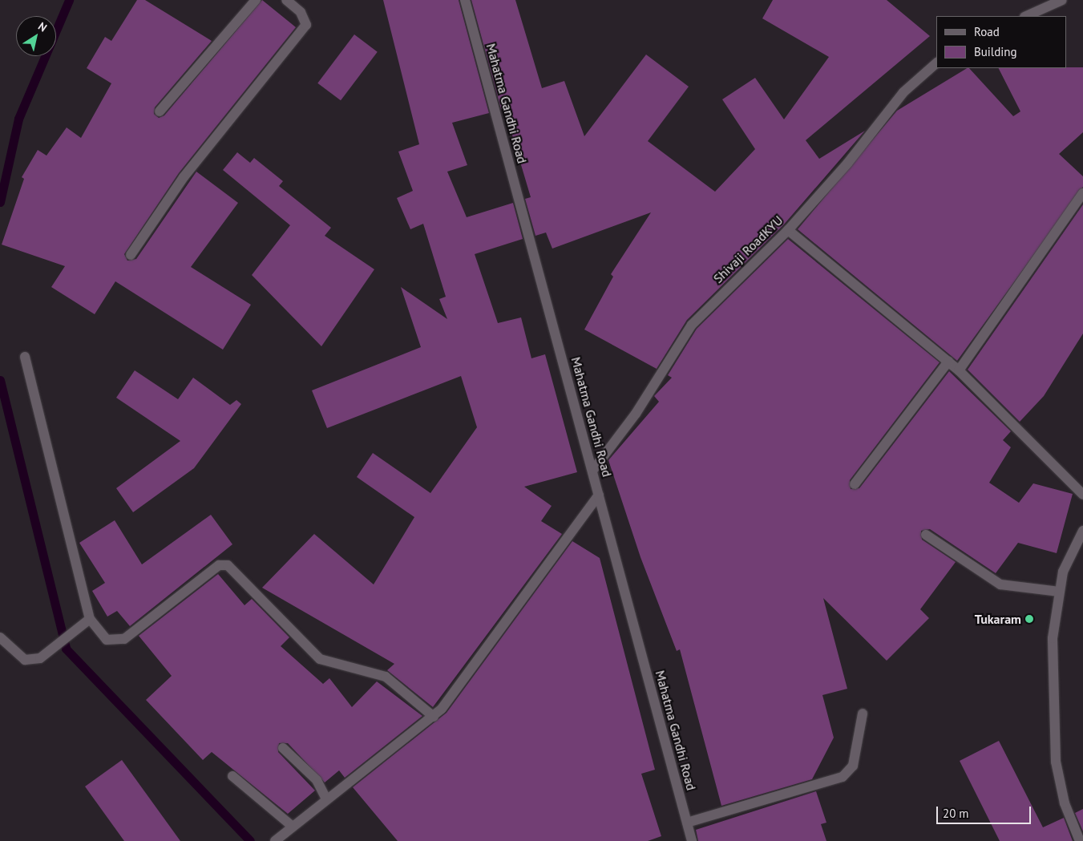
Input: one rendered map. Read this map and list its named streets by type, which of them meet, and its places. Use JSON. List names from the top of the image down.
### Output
{
  "streets": {
    "street": ["Mahatma Gandhi Road", "Shivaji RoadKYU"]
  },
  "crossings": [
    ["Mahatma Gandhi Road", "Shivaji RoadKYU"]
  ],
  "places": ["Tukaram"],
  "legend": ["Road", "Building"],
  "scale_bar": "20 m",
  "north": "top right"
}
